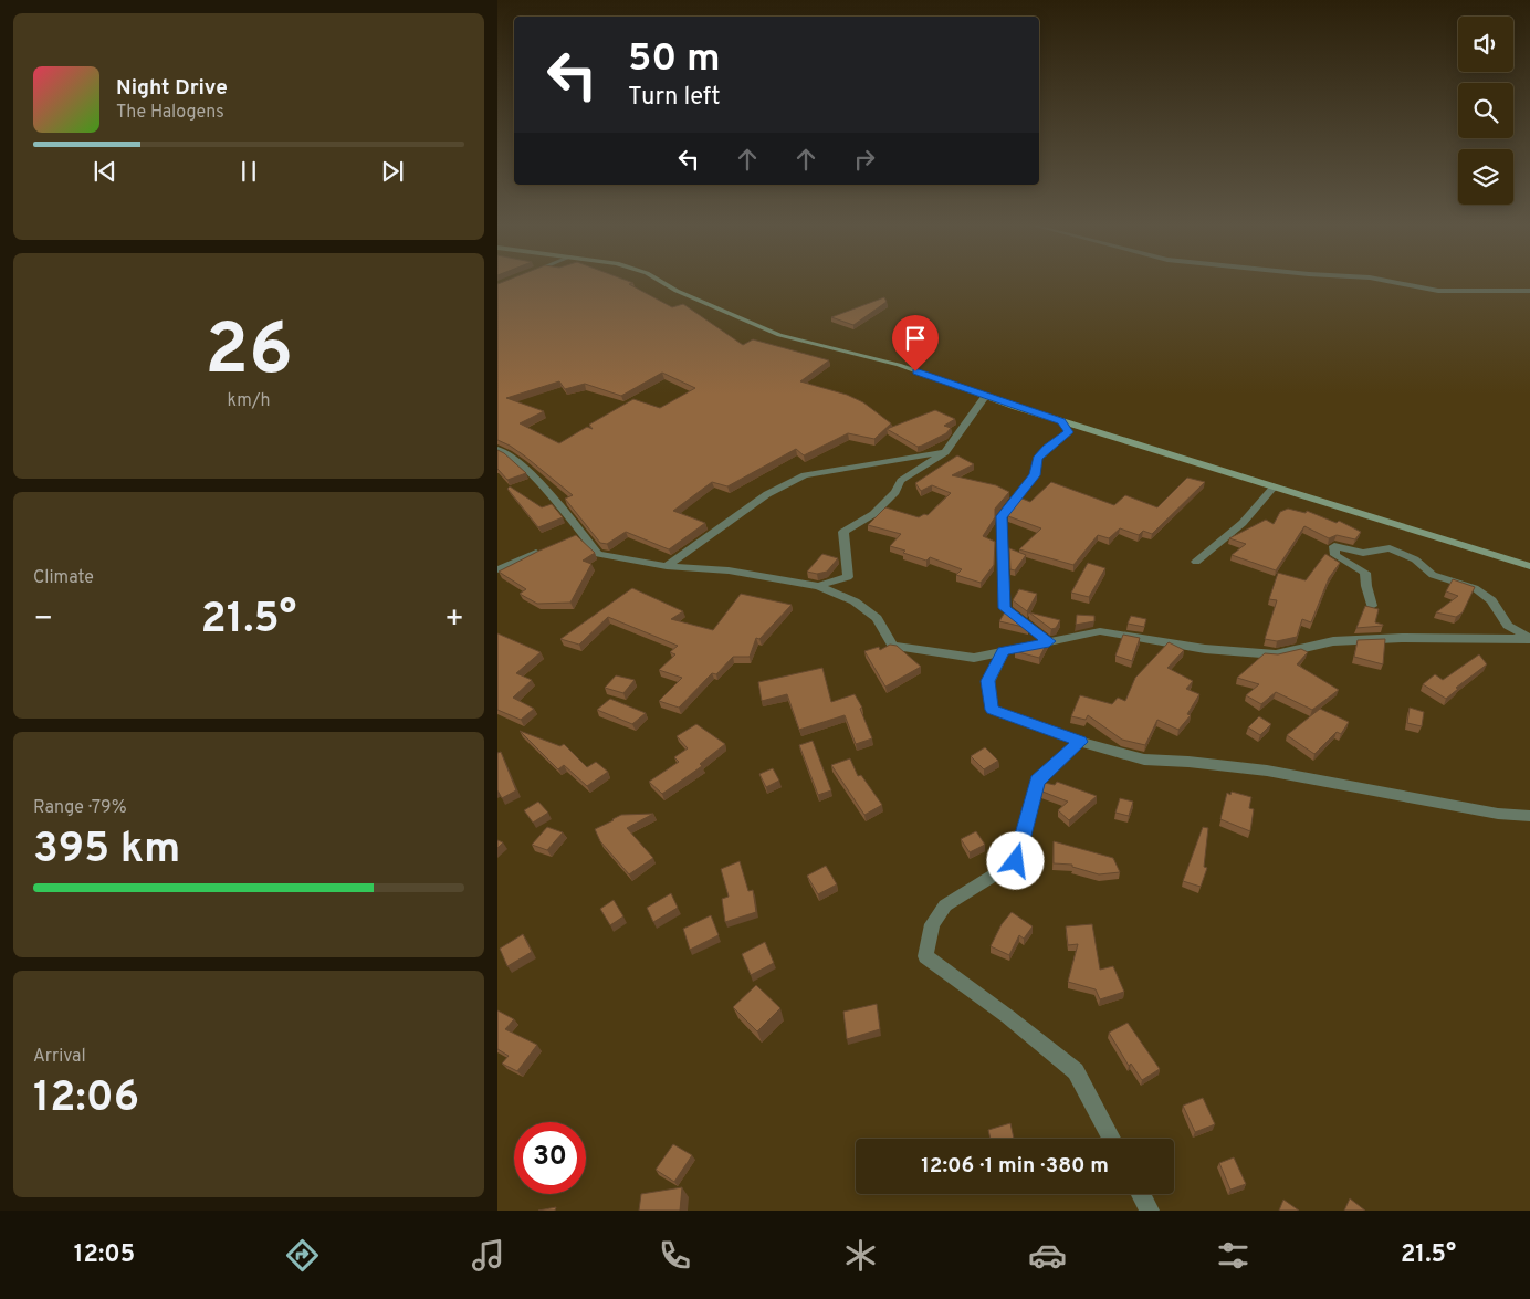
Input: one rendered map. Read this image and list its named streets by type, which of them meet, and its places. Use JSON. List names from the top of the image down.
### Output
{
  "page": {
    "turn": ["50 m", "Turn left"],
    "song": ["Night Drive", "The Halogens"],
    "tile": [
      ["26", "km/h"],
      "Climate",
      ["Range · 79%", "395 km"],
      ["Arrival", "12:06"]
    ],
    "heat": ["−", "21.5°", "+"],
    "limit": "30",
    "trip": "12:06 · 1 min · 380 m",
    "tabs": ["12:05", "21.5°"]
  }
}
